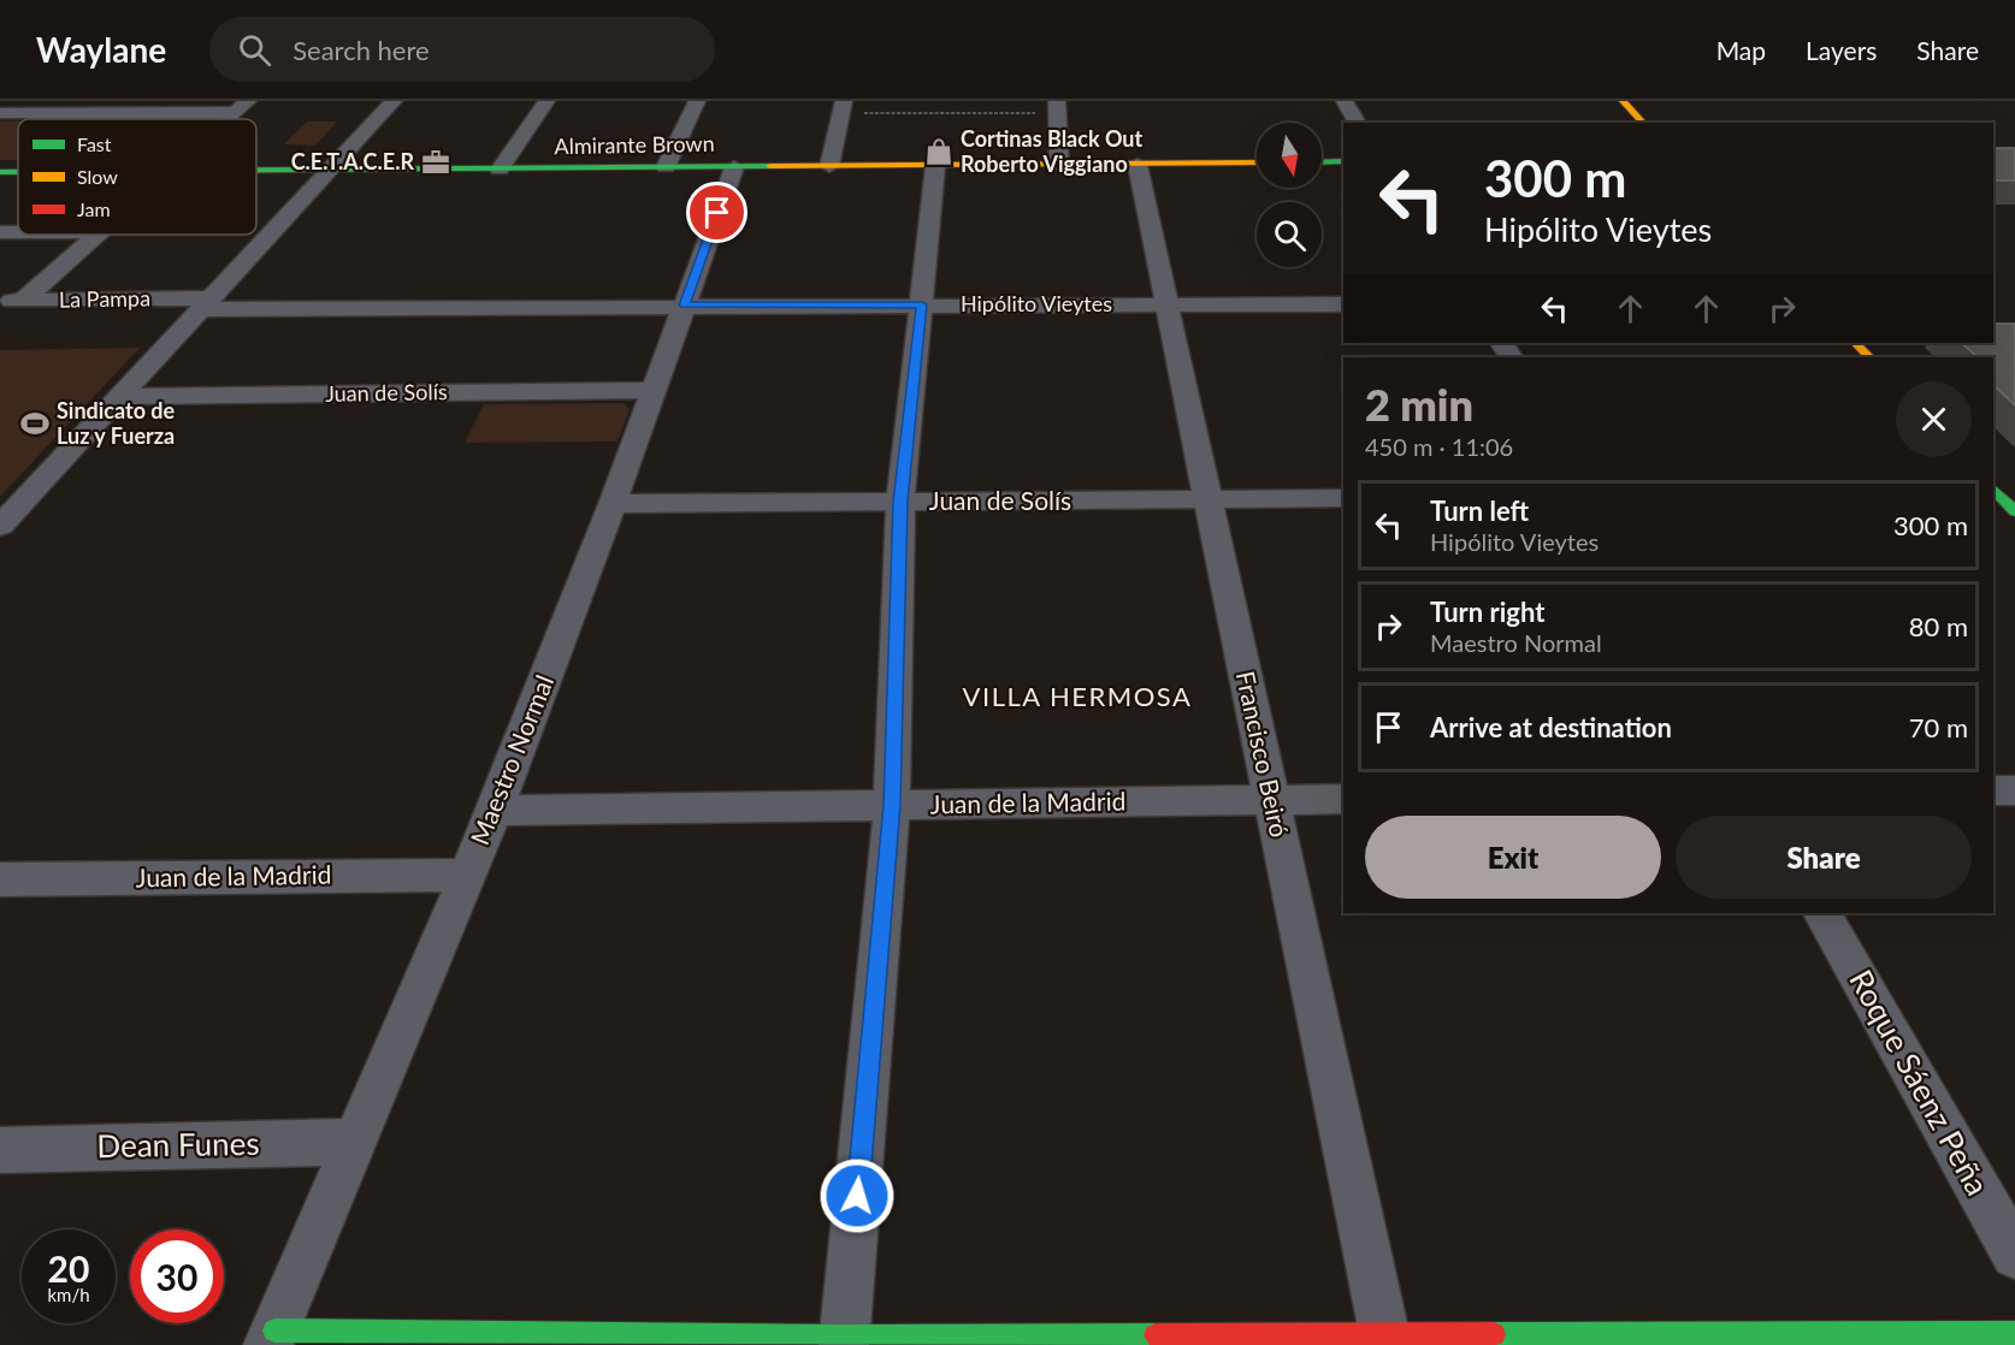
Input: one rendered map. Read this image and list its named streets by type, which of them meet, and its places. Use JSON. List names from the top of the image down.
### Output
{
  "streets": {
    "main road": ["Almirante Brown"],
    "street": [
      "La Pampa",
      "Hipólito Vieytes",
      "Juan de Solís",
      "Francisco Beiró",
      "Maestro Normal",
      "Juan de la Madrid",
      "Roque Sáenz Peña",
      "Dean Funes"
    ]
  },
  "crossings": [
    ["Almirante Brown", "Francisco Beiró"],
    ["Almirante Brown", "Maestro Normal"],
    ["La Pampa", "Hipólito Vieytes"],
    ["La Pampa", "Maestro Normal"],
    ["Hipólito Vieytes", "Francisco Beiró"],
    ["Hipólito Vieytes", "Maestro Normal"],
    ["Juan de Solís", "Francisco Beiró"],
    ["Juan de Solís", "Maestro Normal"],
    ["Francisco Beiró", "Juan de la Madrid"],
    ["Maestro Normal", "Juan de la Madrid"],
    ["Maestro Normal", "Dean Funes"]
  ],
  "districts": ["VILLA HERMOSA"],
  "places": {
    "shop": ["Cortinas Black Out Roberto Viggiano"],
    "office": ["C.E.T.A.C.E.R"],
    "sports": ["Sindicato de Luz y Fuerza"]
  },
  "legend": ["Fast", "Slow", "Jam"],
  "north": "bottom",
  "page": {
    "header": "Waylane",
    "search": "Search here",
    "nav": ["Map", "Layers", "Share"],
    "turn": ["300 m", "Hipólito Vieytes"],
    "heading": ["2 min", "450 m · 11:06"],
    "list": [
      {
        "name": "Turn left",
        "note": "Hipólito Vieytes",
        "value": "300 m"
      },
      {
        "name": "Turn right",
        "note": "Maestro Normal",
        "value": "80 m"
      },
      {
        "name": "Arrive at destination",
        "value": "70 m"
      }
    ],
    "buttons": ["Exit", "Share"],
    "speed": "20 km/h",
    "limit": "30"
  }
}
